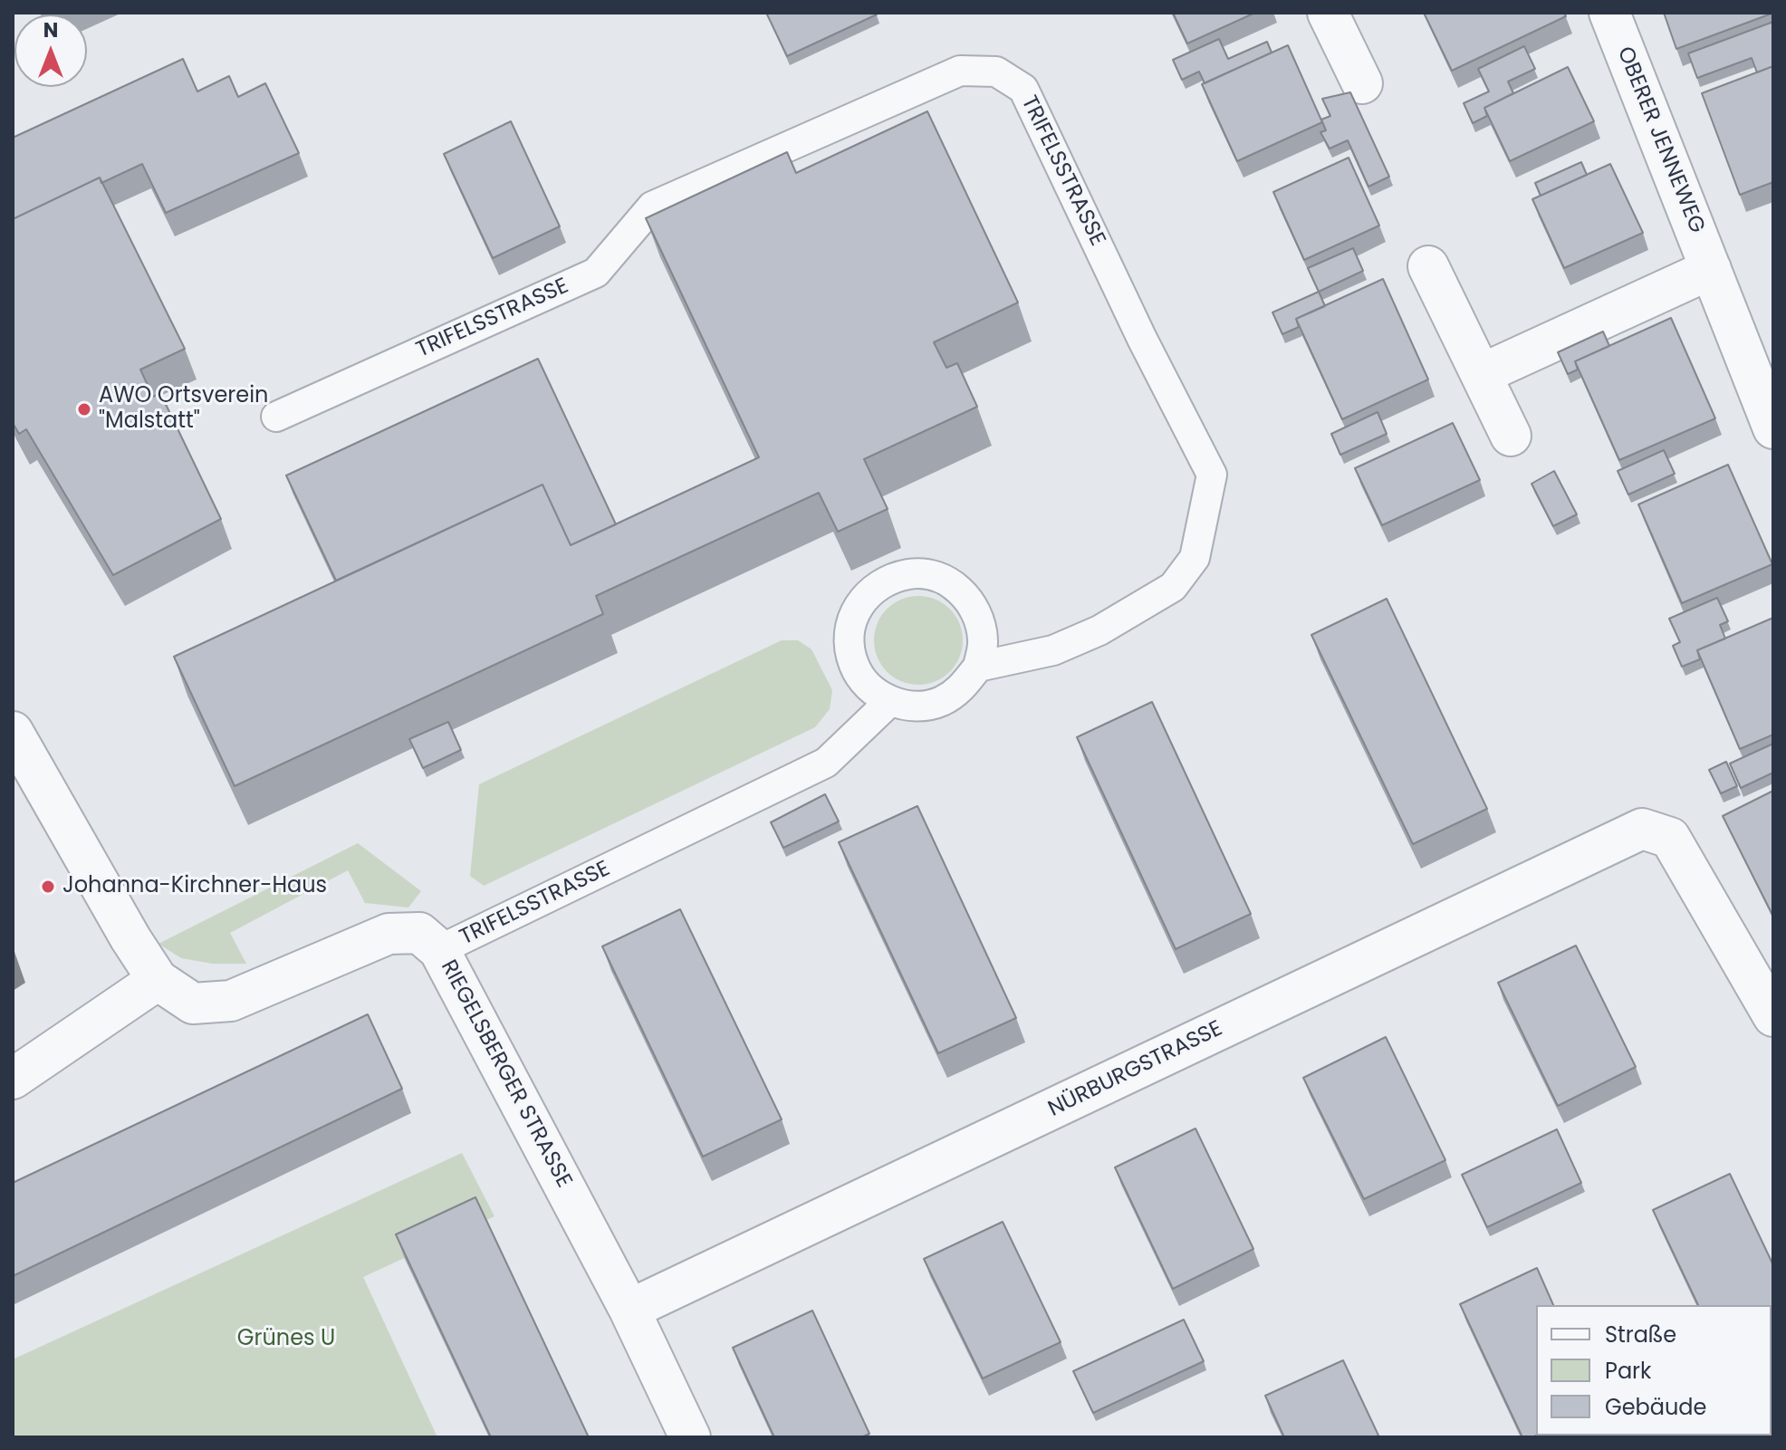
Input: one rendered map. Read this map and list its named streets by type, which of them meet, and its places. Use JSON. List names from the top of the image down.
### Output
{
  "streets": {
    "street": ["OBERER JENNEWEG", "NÜRBURGSTRASSE", "RIEGELSBERGER STRASSE"],
    "lane": ["TRIFELSSTRASSE"]
  },
  "crossings": [
    ["TRIFELSSTRASSE", "RIEGELSBERGER STRASSE"],
    ["NÜRBURGSTRASSE", "RIEGELSBERGER STRASSE"]
  ],
  "parks": ["Grünes U"],
  "places": ["AWO Ortsverein \"Malstatt\"", "Johanna-Kirchner-Haus"],
  "legend": ["Straße", "Park", "Gebäude"],
  "north": "top"
}
